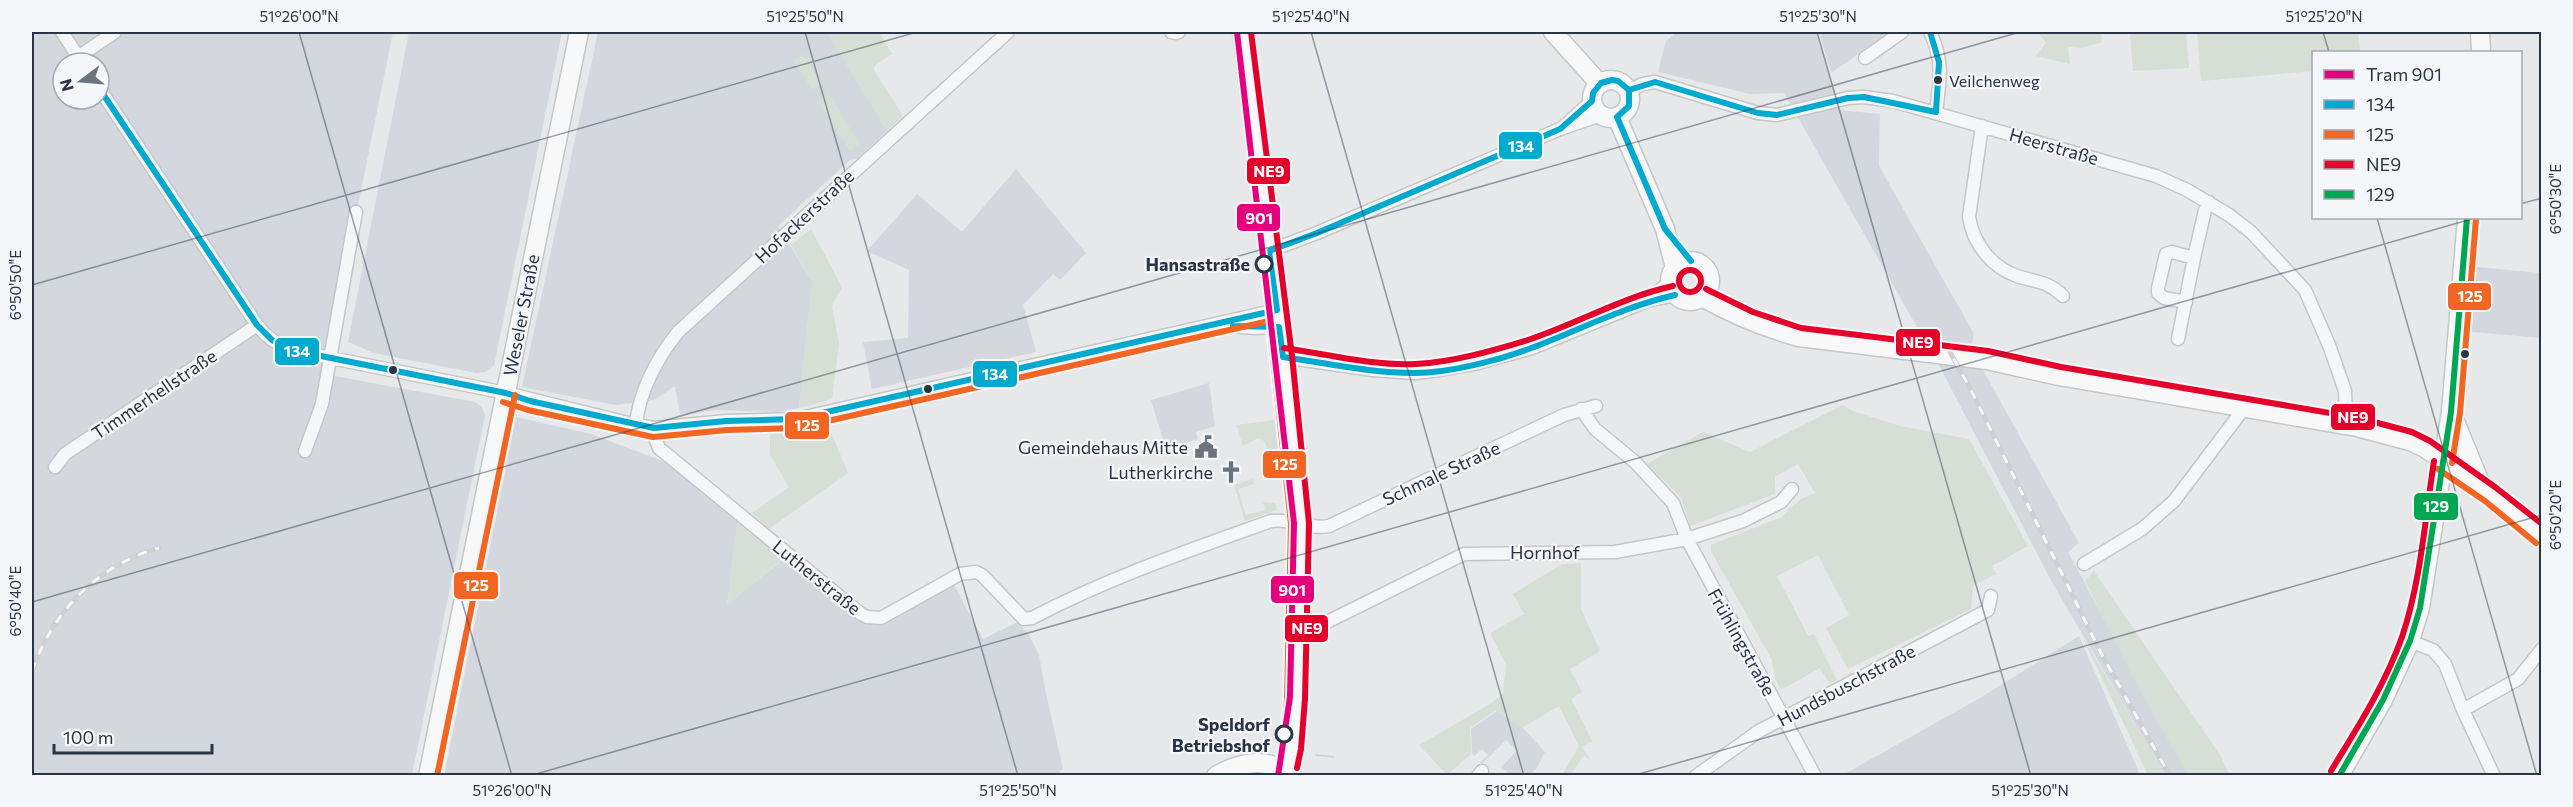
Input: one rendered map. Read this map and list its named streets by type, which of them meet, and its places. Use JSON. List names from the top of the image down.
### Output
{
  "streets": {
    "main road": ["Weseler Straße"],
    "street": [
      "Heerstraße",
      "Hofackerstraße",
      "Timmerhellstraße",
      "Schmale Straße",
      "Hornhof",
      "Lutherstraße",
      "Frühlingstraße",
      "Hundsbuschstraße"
    ]
  },
  "crossings": [
    ["Schmale Straße", "Lutherstraße"],
    ["Hornhof", "Frühlingstraße"],
    ["Frühlingstraße", "Hundsbuschstraße"]
  ],
  "places": {
    "other": ["Veilchenweg", "Hansastraße", "Speldorf Betriebshof"],
    "public building": ["Gemeindehaus Mitte"],
    "church": ["Lutherkirche"]
  },
  "lines": [
    "tram line 901",
    "transit line 134",
    "transit line NE9",
    "transit line 125",
    "transit line 129"
  ],
  "legend": [
    "Tram 901",
    "134",
    "125",
    "NE9",
    "129"
  ],
  "scale_bar": "100 m",
  "north": "left",
  "coordinates": [
    "51°26'00\"N",
    "51°25'50\"N",
    "51°25'40\"N",
    "51°25'30\"N",
    "51°25'20\"N",
    "6°50'30\"E",
    "6°50'50\"E",
    "6°50'20\"E",
    "6°50'40\"E"
  ]
}
